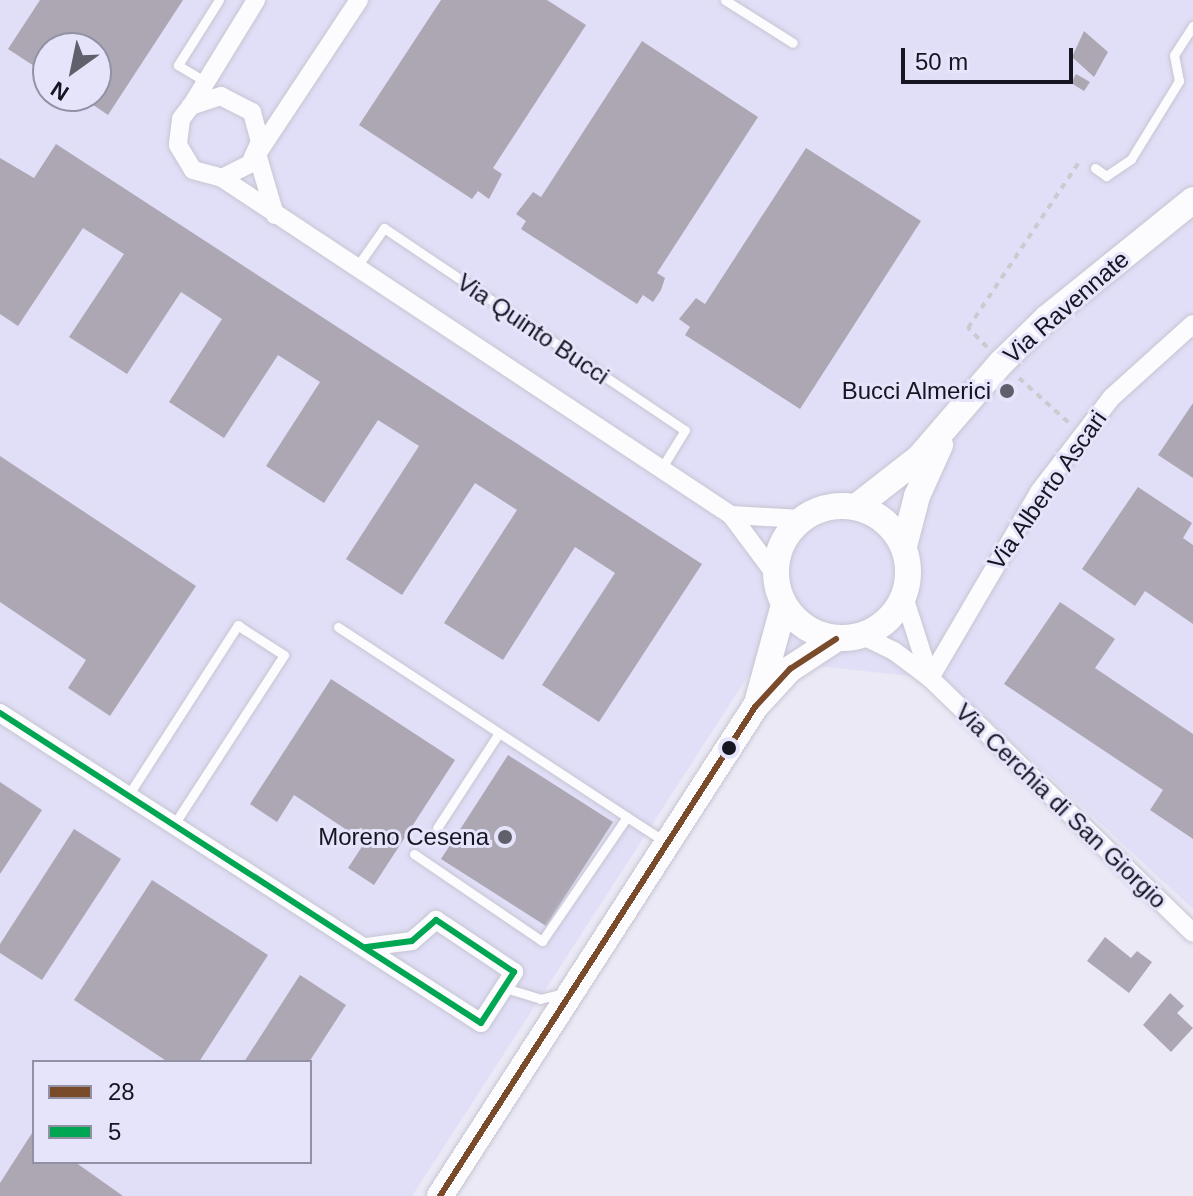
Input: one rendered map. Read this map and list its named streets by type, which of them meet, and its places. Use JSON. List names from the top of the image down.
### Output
{
  "streets": {
    "main road": ["Via Ravennate"],
    "street": ["Via Quinto Bucci", "Via Alberto Ascari", "Via Cerchia di San Giorgio"]
  },
  "crossings": [
    ["Via Ravennate", "Via Quinto Bucci"],
    ["Via Ravennate", "Via Cerchia di San Giorgio"],
    ["Via Quinto Bucci", "Via Cerchia di San Giorgio"],
    ["Via Alberto Ascari", "Via Cerchia di San Giorgio"]
  ],
  "places": ["Bucci Almerici", "Moreno Cesena"],
  "lines": ["transit line 28", "transit line 5"],
  "legend": ["28", "5"],
  "scale_bar": "50 m",
  "north": "bottom left"
}
